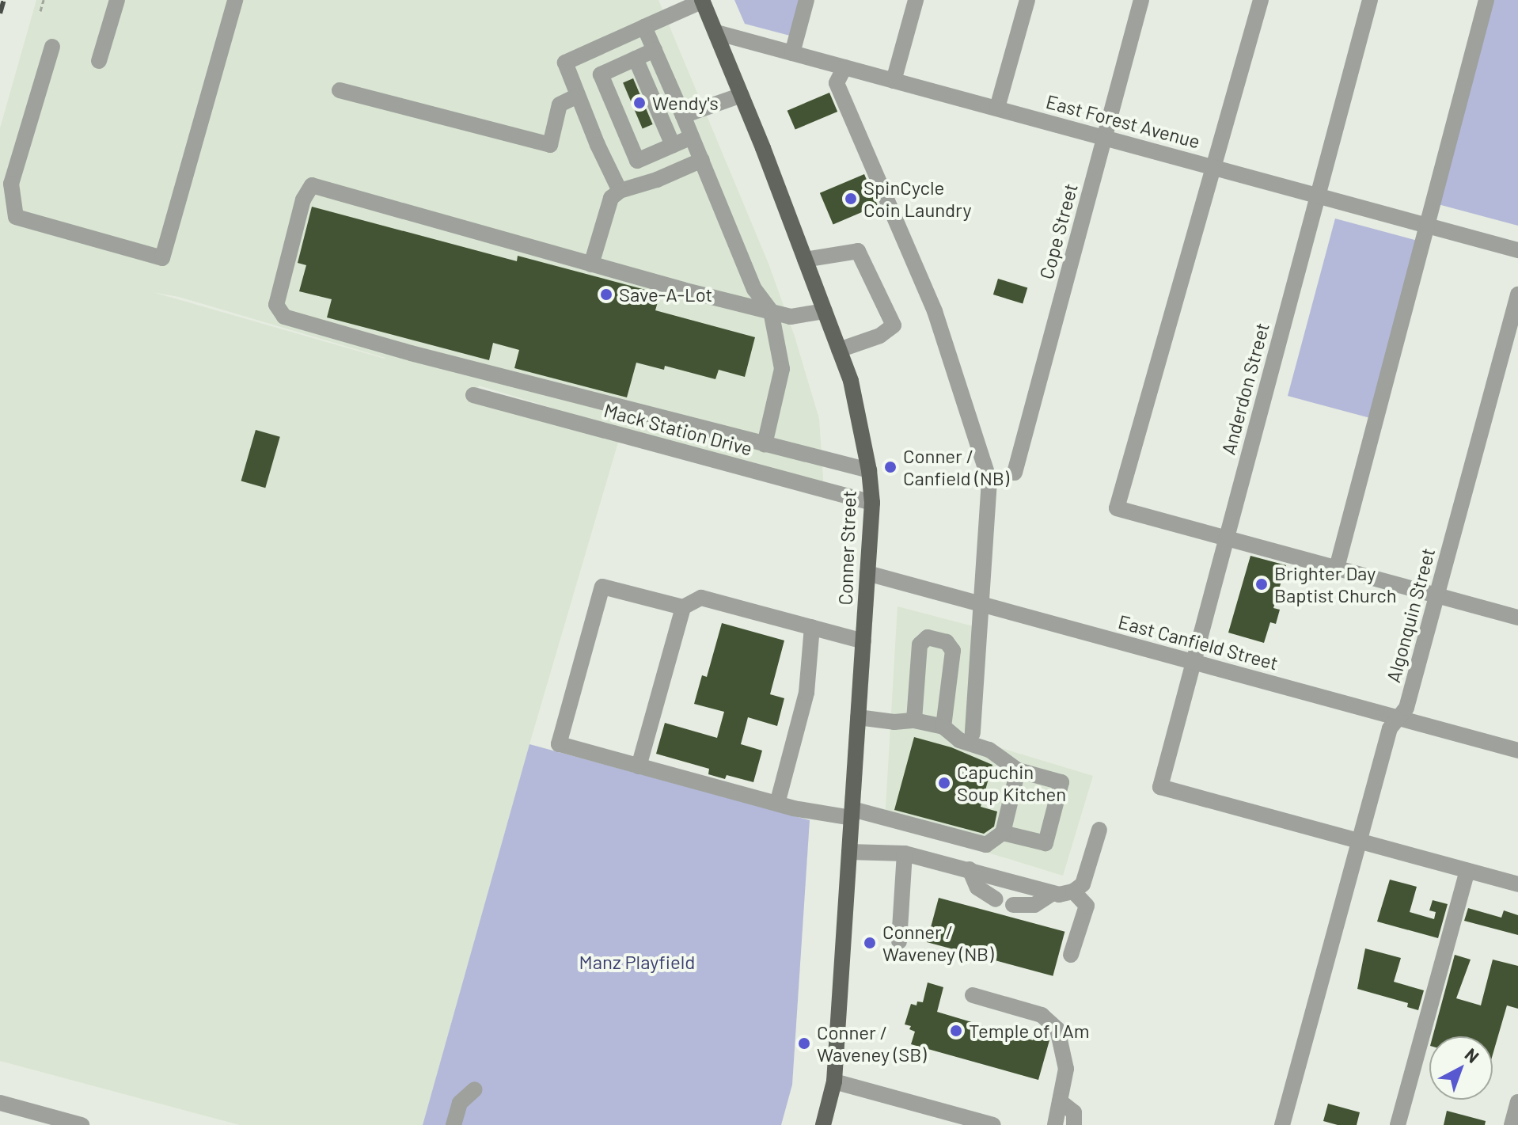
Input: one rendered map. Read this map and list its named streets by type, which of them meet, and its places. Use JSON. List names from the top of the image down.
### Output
{
  "streets": {
    "main road": ["Conner Street"],
    "street": [
      "East Forest Avenue",
      "Cope Street",
      "Anderdon Street",
      "Mack Station Drive",
      "Algonquin Street",
      "East Canfield Street"
    ]
  },
  "crossings": [
    ["East Forest Avenue", "Cope Street"],
    ["East Forest Avenue", "Anderdon Street"],
    ["East Forest Avenue", "Conner Street"],
    ["Anderdon Street", "Algonquin Street"],
    ["Anderdon Street", "East Canfield Street"],
    ["Mack Station Drive", "Conner Street"],
    ["Conner Street", "East Canfield Street"],
    ["Algonquin Street", "East Canfield Street"]
  ],
  "parks": ["Manz Playfield"],
  "places": [
    "Wendy's",
    "SpinCycle Coin Laundry",
    "Save-A-Lot",
    "Conner / Canfield (NB)",
    "Brighter Day Baptist Church",
    "Capuchin Soup Kitchen",
    "Conner / Waveney (NB)",
    "Temple of I Am",
    "Conner / Waveney (SB)"
  ],
  "north": "top right"
}
